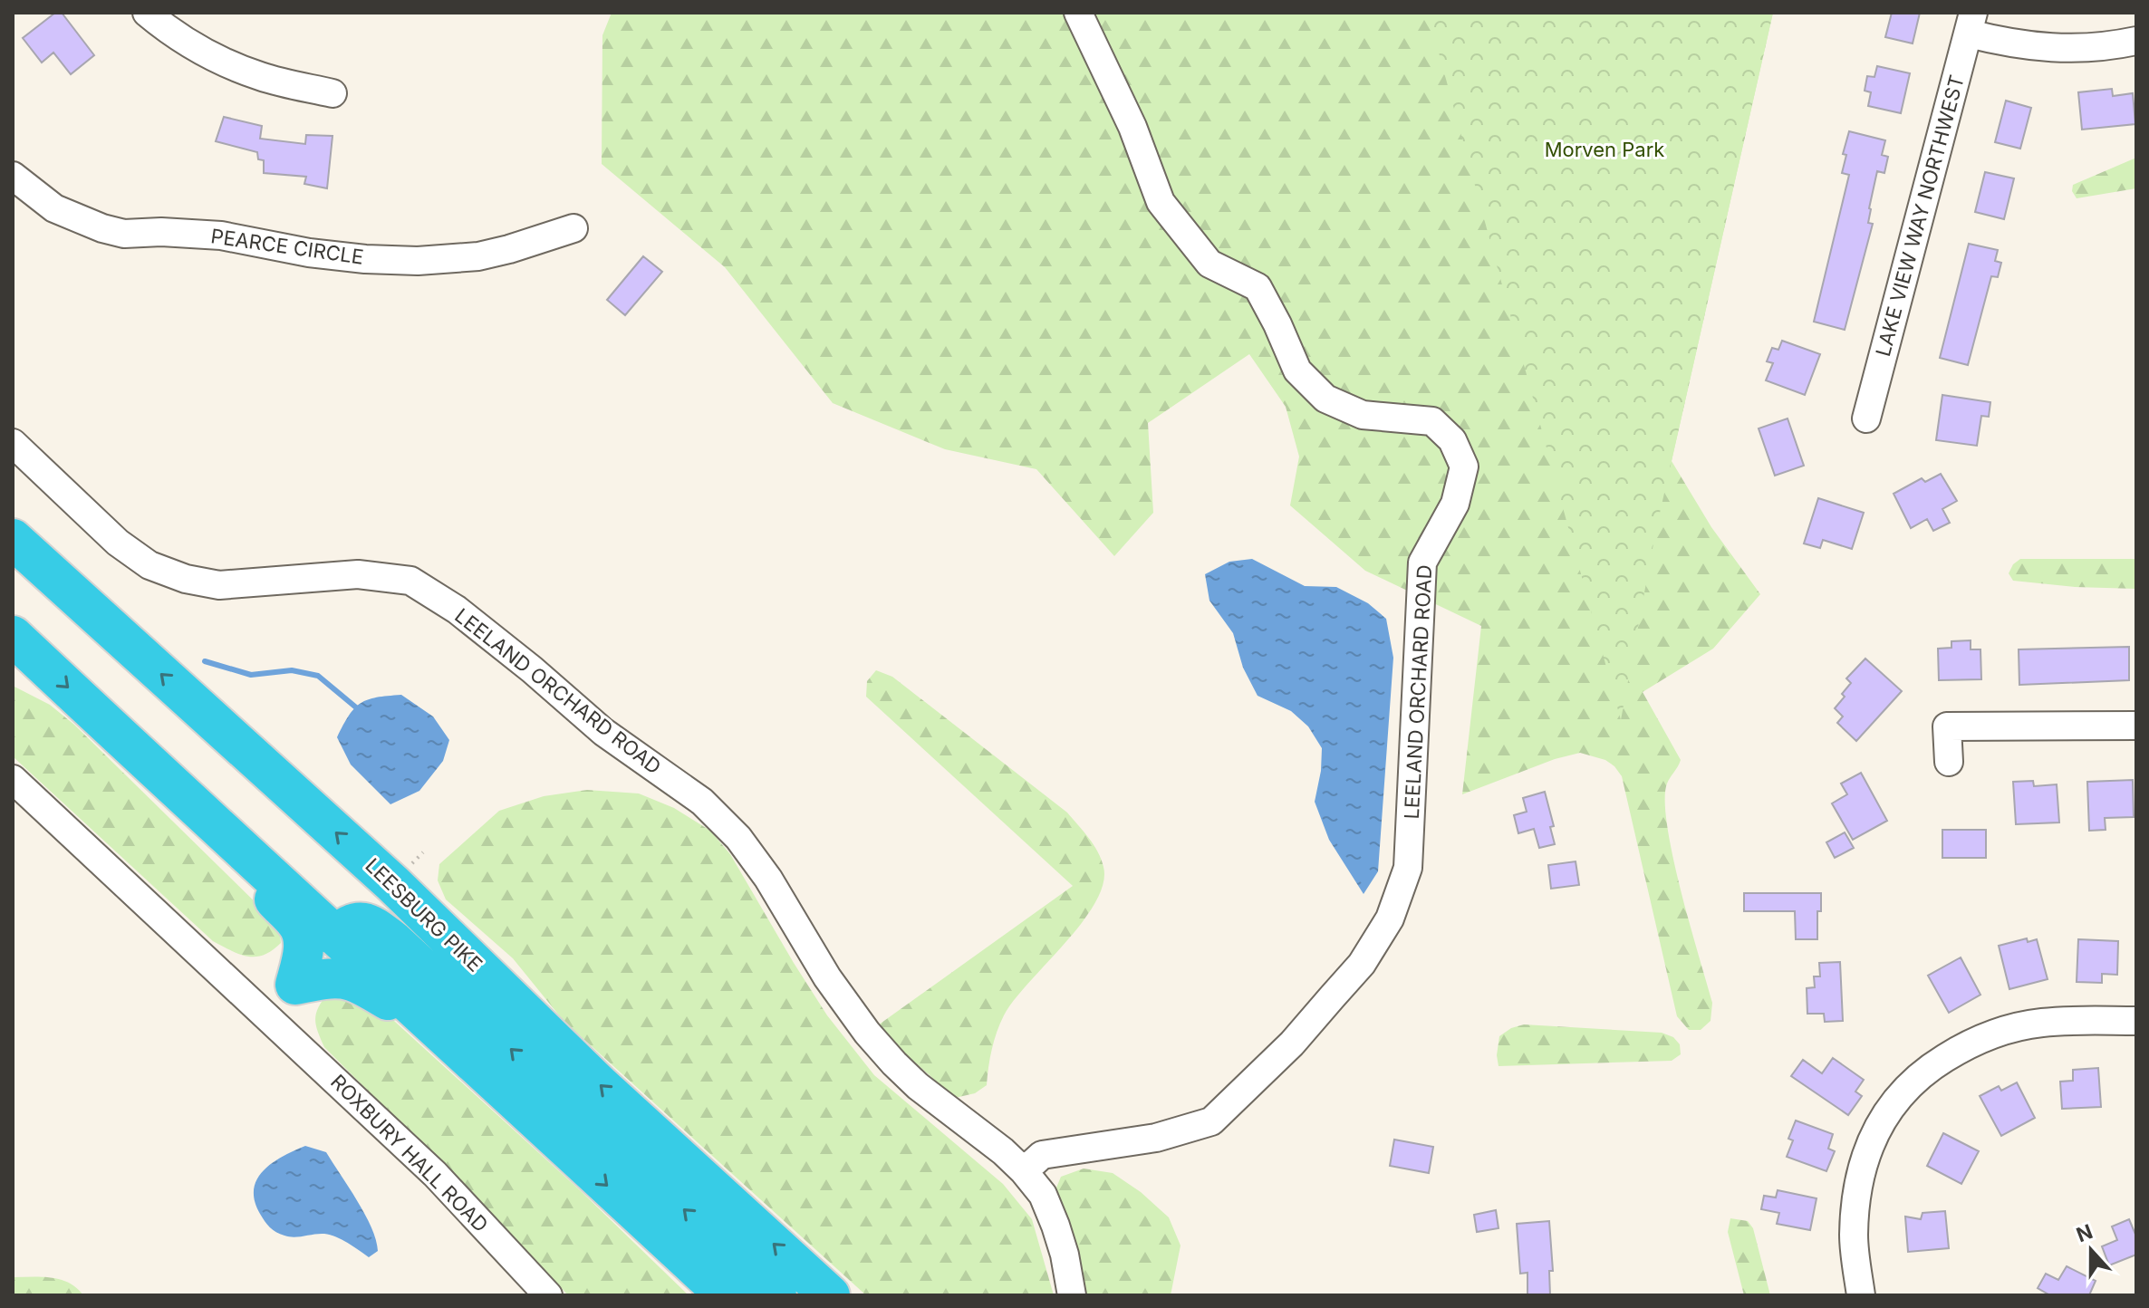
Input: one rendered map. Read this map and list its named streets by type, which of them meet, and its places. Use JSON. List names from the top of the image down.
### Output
{
  "streets": {
    "highway": ["LEESBURG PIKE"],
    "street": [
      "LAKE VIEW WAY NORTHWEST",
      "PEARCE CIRCLE",
      "LEELAND ORCHARD ROAD",
      "ROXBURY HALL ROAD"
    ]
  },
  "parks": ["Morven Park"],
  "north": "top"
}
